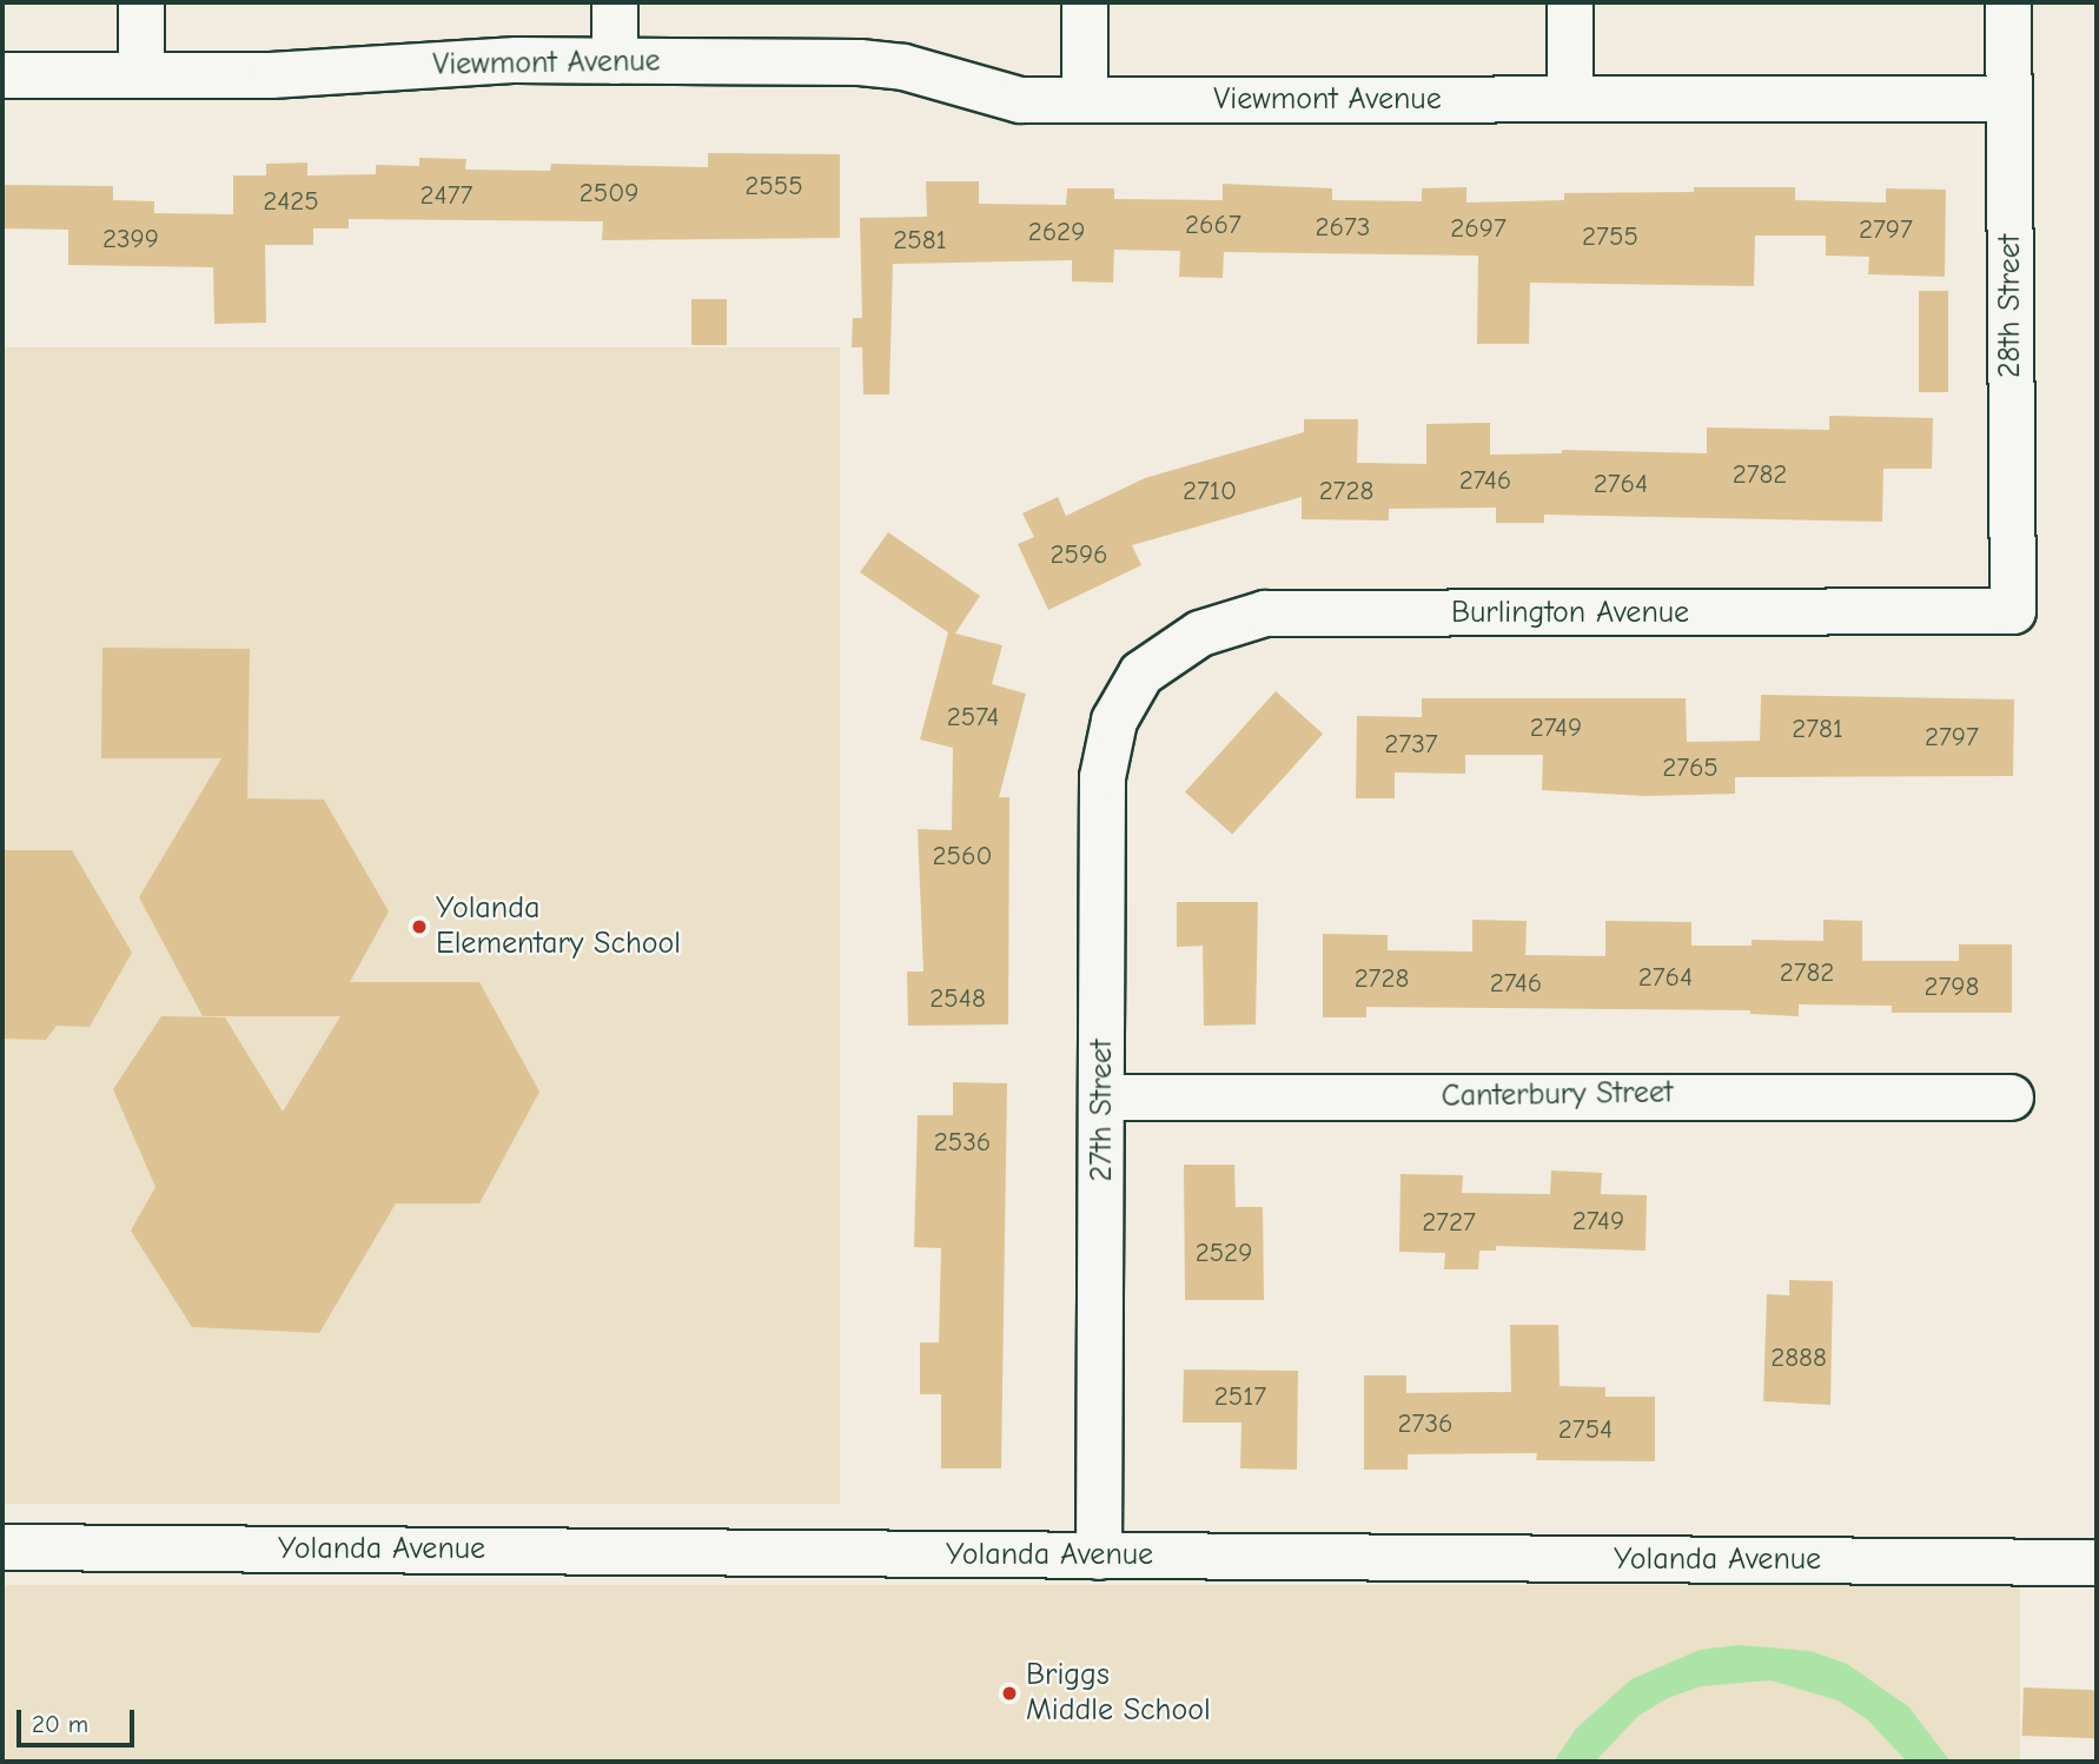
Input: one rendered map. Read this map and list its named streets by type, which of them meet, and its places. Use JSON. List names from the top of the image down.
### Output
{
  "streets": {
    "street": [
      "Viewmont Avenue",
      "28th Street",
      "Burlington Avenue",
      "Canterbury Street",
      "27th Street",
      "Yolanda Avenue"
    ]
  },
  "crossings": [
    ["Viewmont Avenue", "28th Street"],
    ["28th Street", "Burlington Avenue"],
    ["Burlington Avenue", "27th Street"],
    ["Canterbury Street", "27th Street"],
    ["27th Street", "Yolanda Avenue"]
  ],
  "places": ["Yolanda Elementary School", "Briggs Middle School"],
  "house_numbers": [
    "2555",
    "2509",
    "2477",
    "2425",
    "2667",
    "2673",
    "2697",
    "2797",
    "2629",
    "2755",
    "2399",
    "2581",
    "2782",
    "2746",
    "2764",
    "2710",
    "2728",
    "2596",
    "2574",
    "2749",
    "2781",
    "2797",
    "2737",
    "2765",
    "2560",
    "2782",
    "2764",
    "2728",
    "2746",
    "2798",
    "2548",
    "2536",
    "2749",
    "2727",
    "2529",
    "2888",
    "2517",
    "2736",
    "2754"
  ],
  "scale_bar": "20 m"
}
